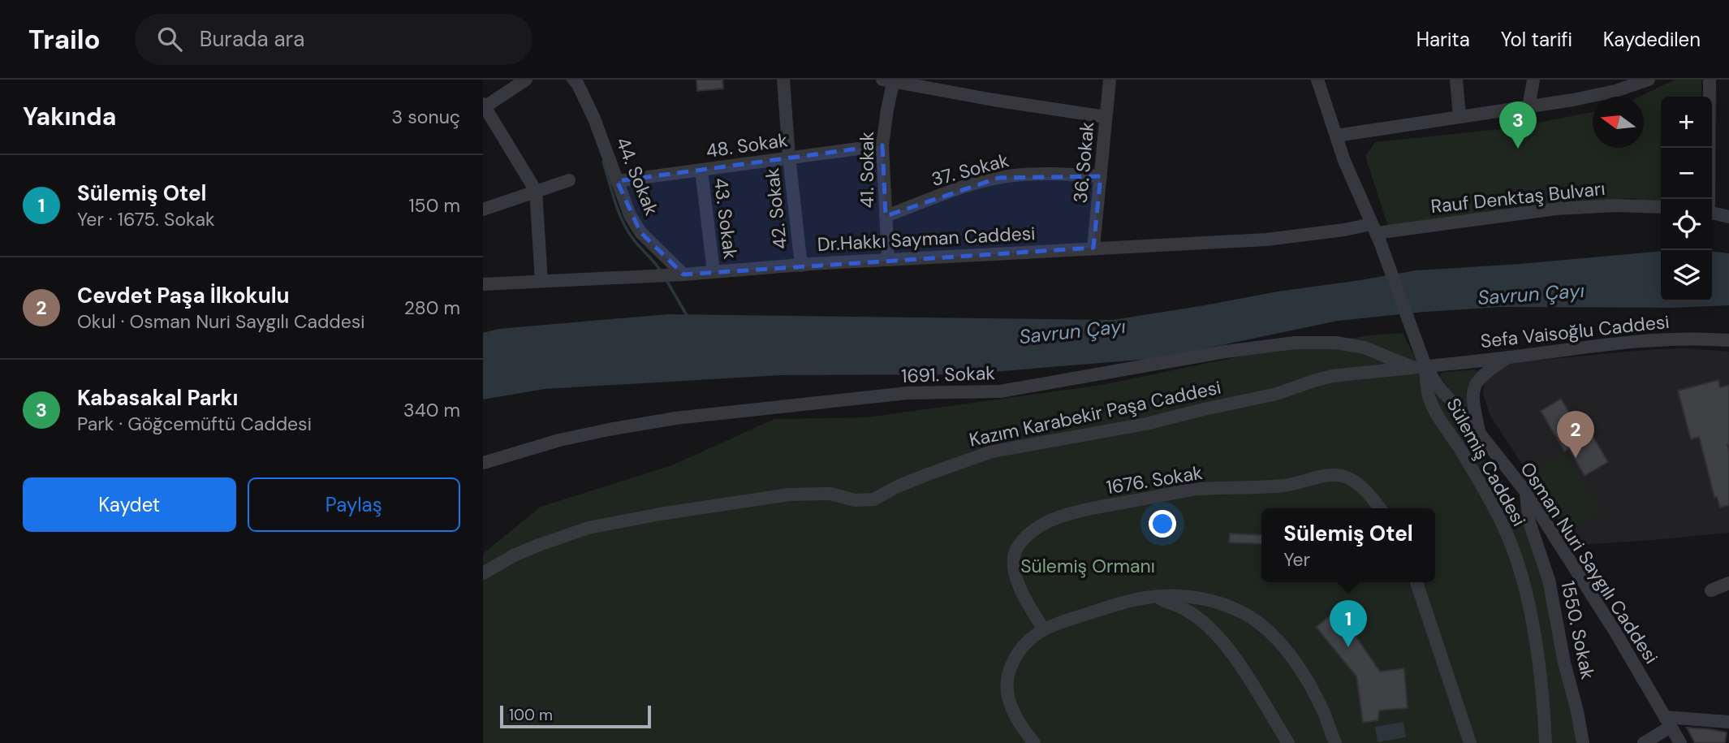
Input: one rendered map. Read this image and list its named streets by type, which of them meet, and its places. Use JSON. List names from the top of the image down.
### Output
{
  "streets": {
    "street": [
      "48. Sokak",
      "36. Sokak",
      "41. Sokak",
      "37. Sokak",
      "44. Sokak",
      "Rauf Denktaş Bulvarı",
      "42. Sokak",
      "43. Sokak",
      "Dr.Hakkı Sayman Caddesi",
      "Sefa Vaisoğlu Caddesi",
      "1691. Sokak",
      "Kazım Karabekir Paşa Caddesi",
      "Sülemiş Caddesi",
      "1676. Sokak",
      "Osman Nuri Saygılı Caddesi",
      "1550. Sokak"
    ]
  },
  "crossings": [
    ["48. Sokak", "41. Sokak"],
    ["48. Sokak", "44. Sokak"],
    ["48. Sokak", "42. Sokak"],
    ["48. Sokak", "43. Sokak"],
    ["36. Sokak", "37. Sokak"],
    ["36. Sokak", "Dr.Hakkı Sayman Caddesi"],
    ["41. Sokak", "37. Sokak"],
    ["41. Sokak", "Dr.Hakkı Sayman Caddesi"],
    ["44. Sokak", "Dr.Hakkı Sayman Caddesi"],
    ["Rauf Denktaş Bulvarı", "Dr.Hakkı Sayman Caddesi"],
    ["42. Sokak", "Dr.Hakkı Sayman Caddesi"],
    ["43. Sokak", "Dr.Hakkı Sayman Caddesi"],
    ["Sefa Vaisoğlu Caddesi", "1691. Sokak"],
    ["Sefa Vaisoğlu Caddesi", "Kazım Karabekir Paşa Caddesi"],
    ["Sefa Vaisoğlu Caddesi", "Sülemiş Caddesi"],
    ["Sefa Vaisoğlu Caddesi", "Osman Nuri Saygılı Caddesi"],
    ["1691. Sokak", "Kazım Karabekir Paşa Caddesi"],
    ["1691. Sokak", "Sülemiş Caddesi"],
    ["1691. Sokak", "Osman Nuri Saygılı Caddesi"],
    ["Kazım Karabekir Paşa Caddesi", "Sülemiş Caddesi"],
    ["Kazım Karabekir Paşa Caddesi", "Osman Nuri Saygılı Caddesi"],
    ["Sülemiş Caddesi", "Osman Nuri Saygılı Caddesi"],
    ["Osman Nuri Saygılı Caddesi", "1550. Sokak"]
  ],
  "water": ["Savrun Çayı"],
  "parks": ["Sülemiş Ormanı"],
  "scale_bar": "100 m",
  "north": "left",
  "page": {
    "header": "Trailo",
    "search": "Burada ara",
    "nav": ["Harita", "Yol tarifi", "Kaydedilen"],
    "heading": ["Yakında", "3 sonuç"],
    "map_buttons": ["+", "−"],
    "pins": ["3", "2", "1"],
    "list": [
      {
        "mark": "1",
        "name": "Sülemiş Otel",
        "note": "Yer · 1675. Sokak",
        "value": "150 m"
      },
      {
        "mark": "2",
        "name": "Cevdet Paşa İlkokulu",
        "note": "Okul · Osman Nuri Saygılı Caddesi",
        "value": "280 m"
      },
      {
        "mark": "3",
        "name": "Kabasakal Parkı",
        "note": "Park · Göğcemüftü Caddesi",
        "value": "340 m"
      }
    ],
    "buttons": ["Kaydet", "Paylaş"],
    "popup": ["Sülemiş Otel", "Yer"],
    "scale": "100 m"
  }
}
